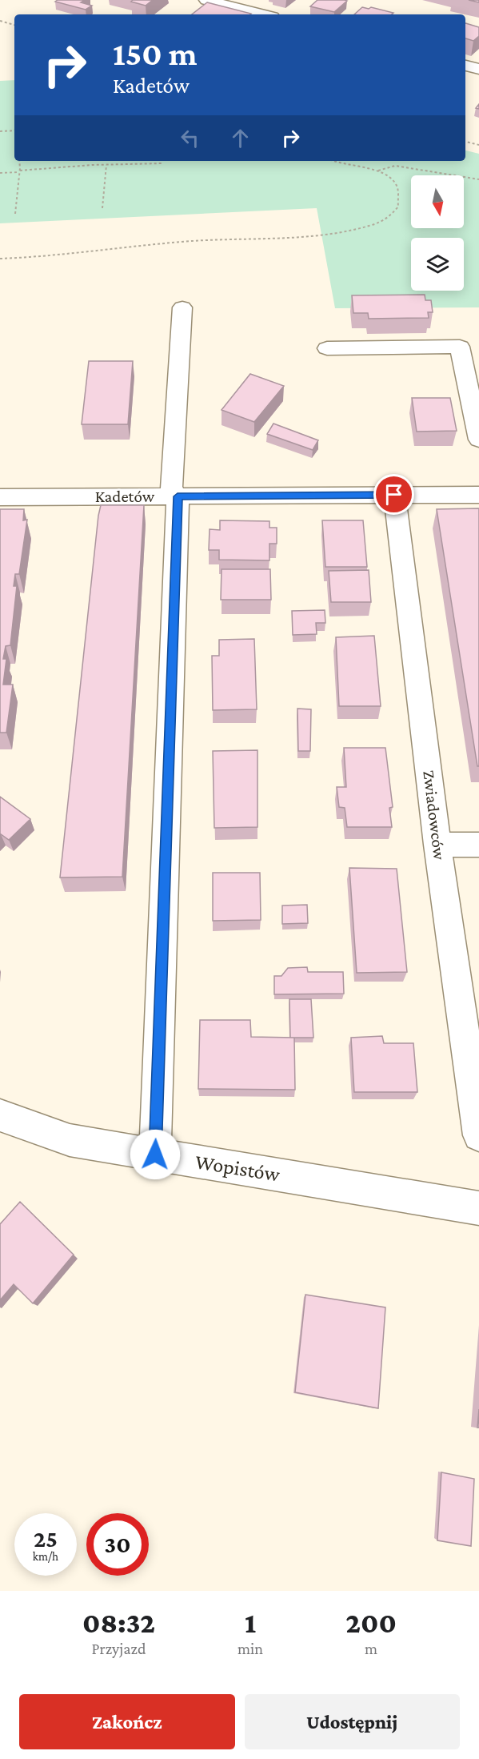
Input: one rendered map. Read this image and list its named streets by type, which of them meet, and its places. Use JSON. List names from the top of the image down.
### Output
{
  "streets": {
    "street": ["Kadetów", "Zwiadowców", "Wopistów"]
  },
  "crossings": [
    ["Kadetów", "Zwiadowców"]
  ],
  "north": "bottom",
  "page": {
    "turn": ["150 m", "Kadetów"],
    "speed": "25 km/h",
    "limit": "30",
    "eta": [
      "08:32",
      "Przyjazd",
      "1",
      "min",
      "200",
      "m"
    ],
    "buttons": ["Zakończ", "Udostępnij"]
  }
}
